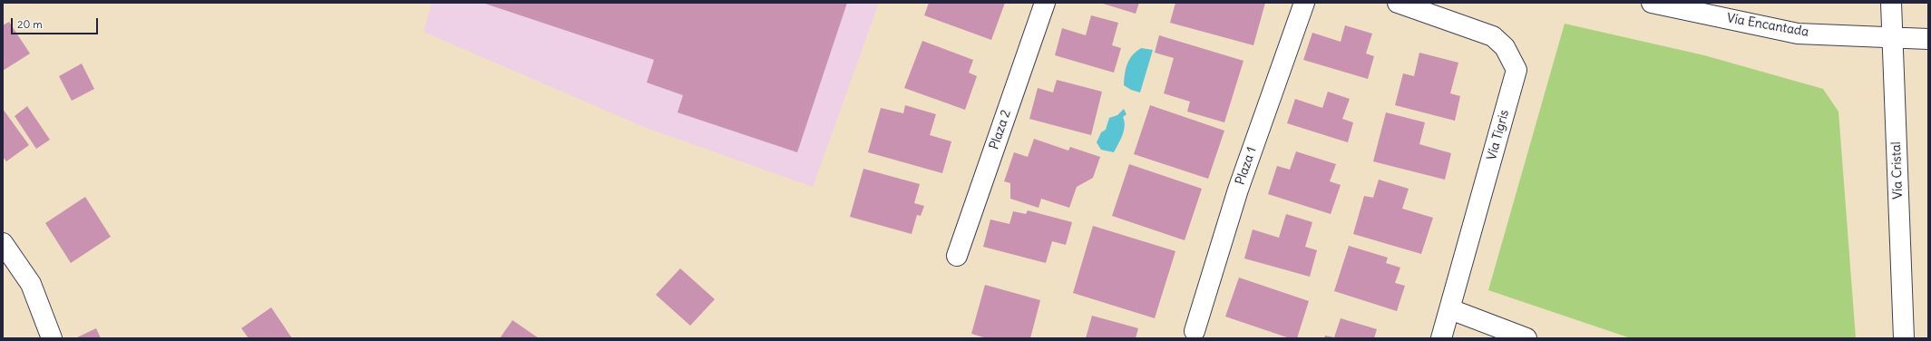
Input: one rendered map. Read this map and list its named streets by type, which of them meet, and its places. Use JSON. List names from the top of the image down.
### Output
{
  "streets": {
    "street": [
      "Vía Encantada",
      "Plaza 2",
      "Vía Tigris",
      "Plaza 1",
      "Vía Cristal"
    ]
  },
  "crossings": [
    ["Vía Encantada", "Vía Cristal"]
  ],
  "scale_bar": "20 m"
}
